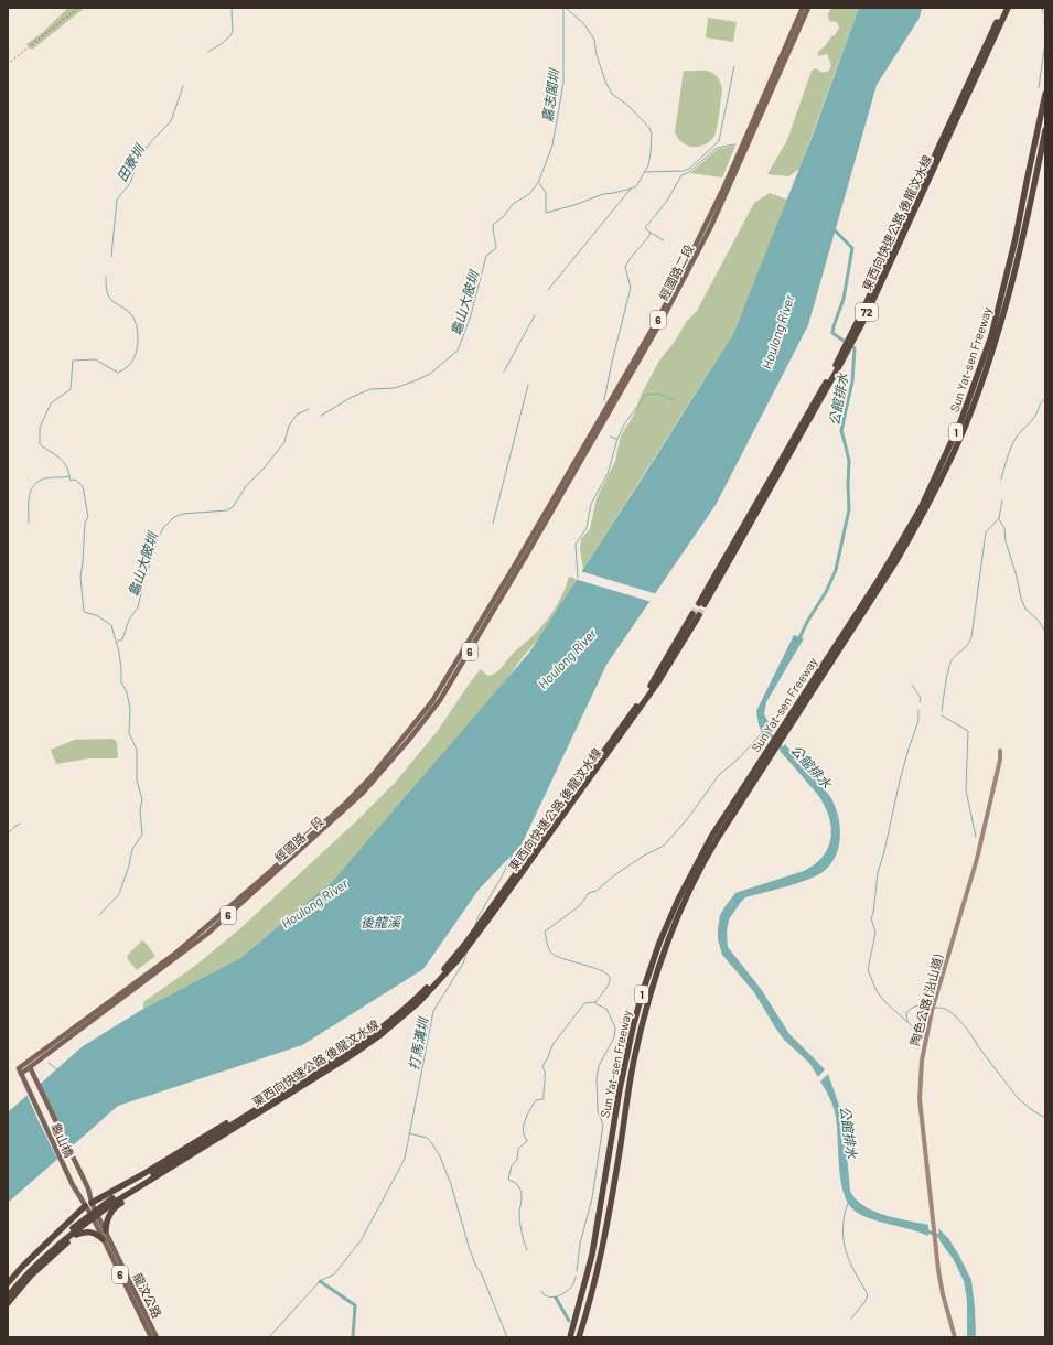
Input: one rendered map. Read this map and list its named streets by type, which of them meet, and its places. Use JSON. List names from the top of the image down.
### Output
{
  "streets": {
    "highway": [
      "東西向快速公路 後龍汶水線",
      "72",
      "Sun Yat-sen Freeway",
      "1"
    ],
    "main road": [
      "經國路二段",
      "6",
      "經國路一段",
      "陶色公路 (沿山道)",
      "龜山橋",
      "龍汶公路"
    ]
  },
  "crossings": [
    ["經國路二段", "經國路一段"],
    ["經國路一段", "龜山橋"],
    ["龜山橋", "龍汶公路"]
  ],
  "water": [
    "嘉志閣圳",
    "田寮圳",
    "龜山大陂圳",
    "Houlong River",
    "公館排水",
    "後龍溪",
    "打馬溝圳"
  ]
}
